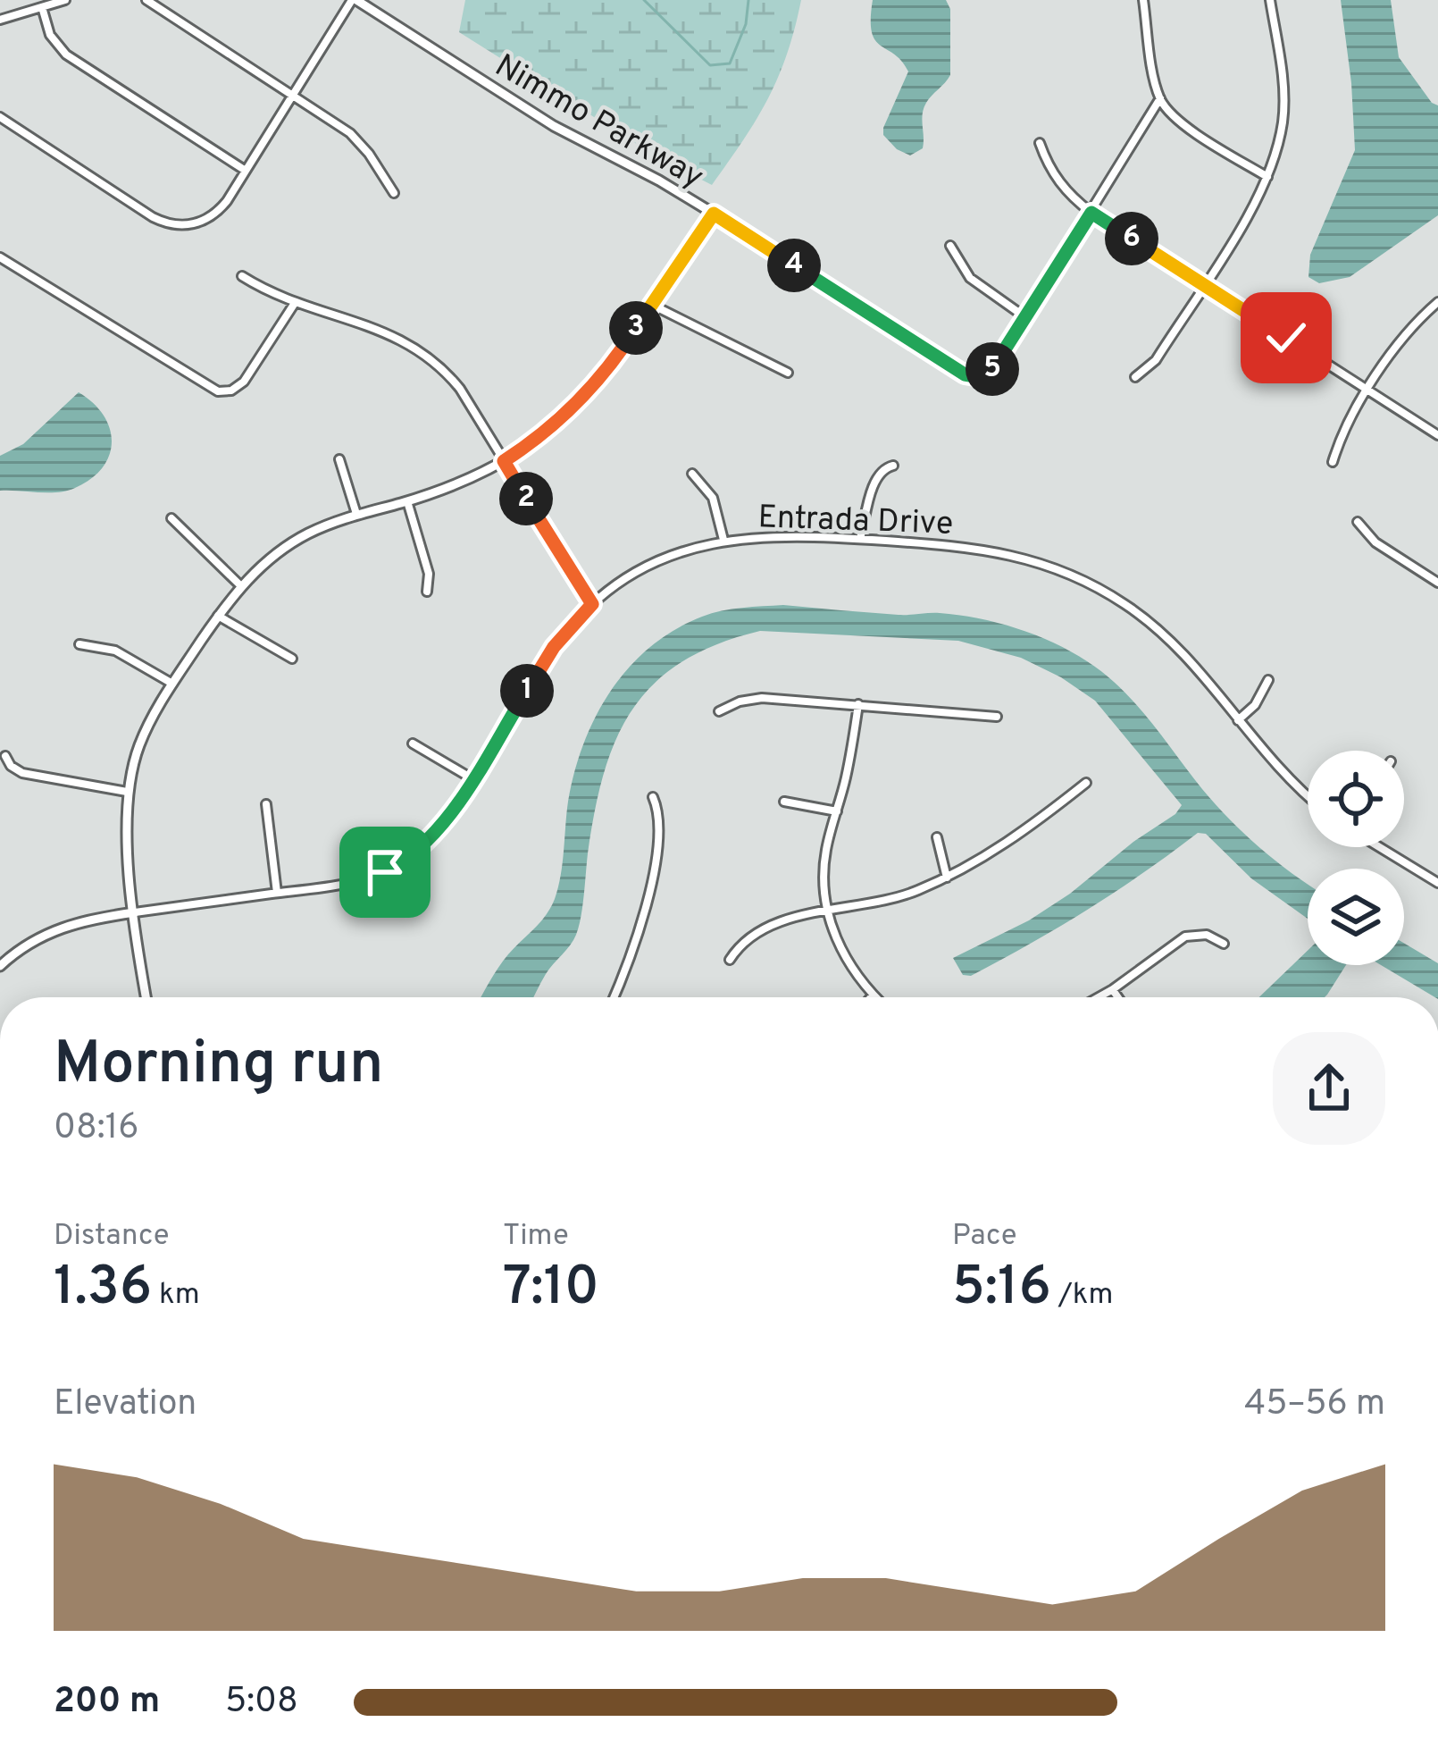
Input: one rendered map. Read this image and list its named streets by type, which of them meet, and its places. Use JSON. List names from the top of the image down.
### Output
{
  "streets": {
    "street": ["Nimmo Parkway", "Entrada Drive"]
  },
  "page": {
    "pins": [
      "6",
      "4",
      "3",
      "5",
      "2",
      "1"
    ],
    "heading": ["Morning run", "08:16"],
    "stats": [
      ["Distance", "1.36 km"],
      ["Time", "7:10"],
      ["Pace", "5:16 /km"]
    ],
    "chart": ["Elevation", "45–56 m"],
    "list": [
      {
        "name": "200 m",
        "note": "5:08"
      }
    ]
  }
}
